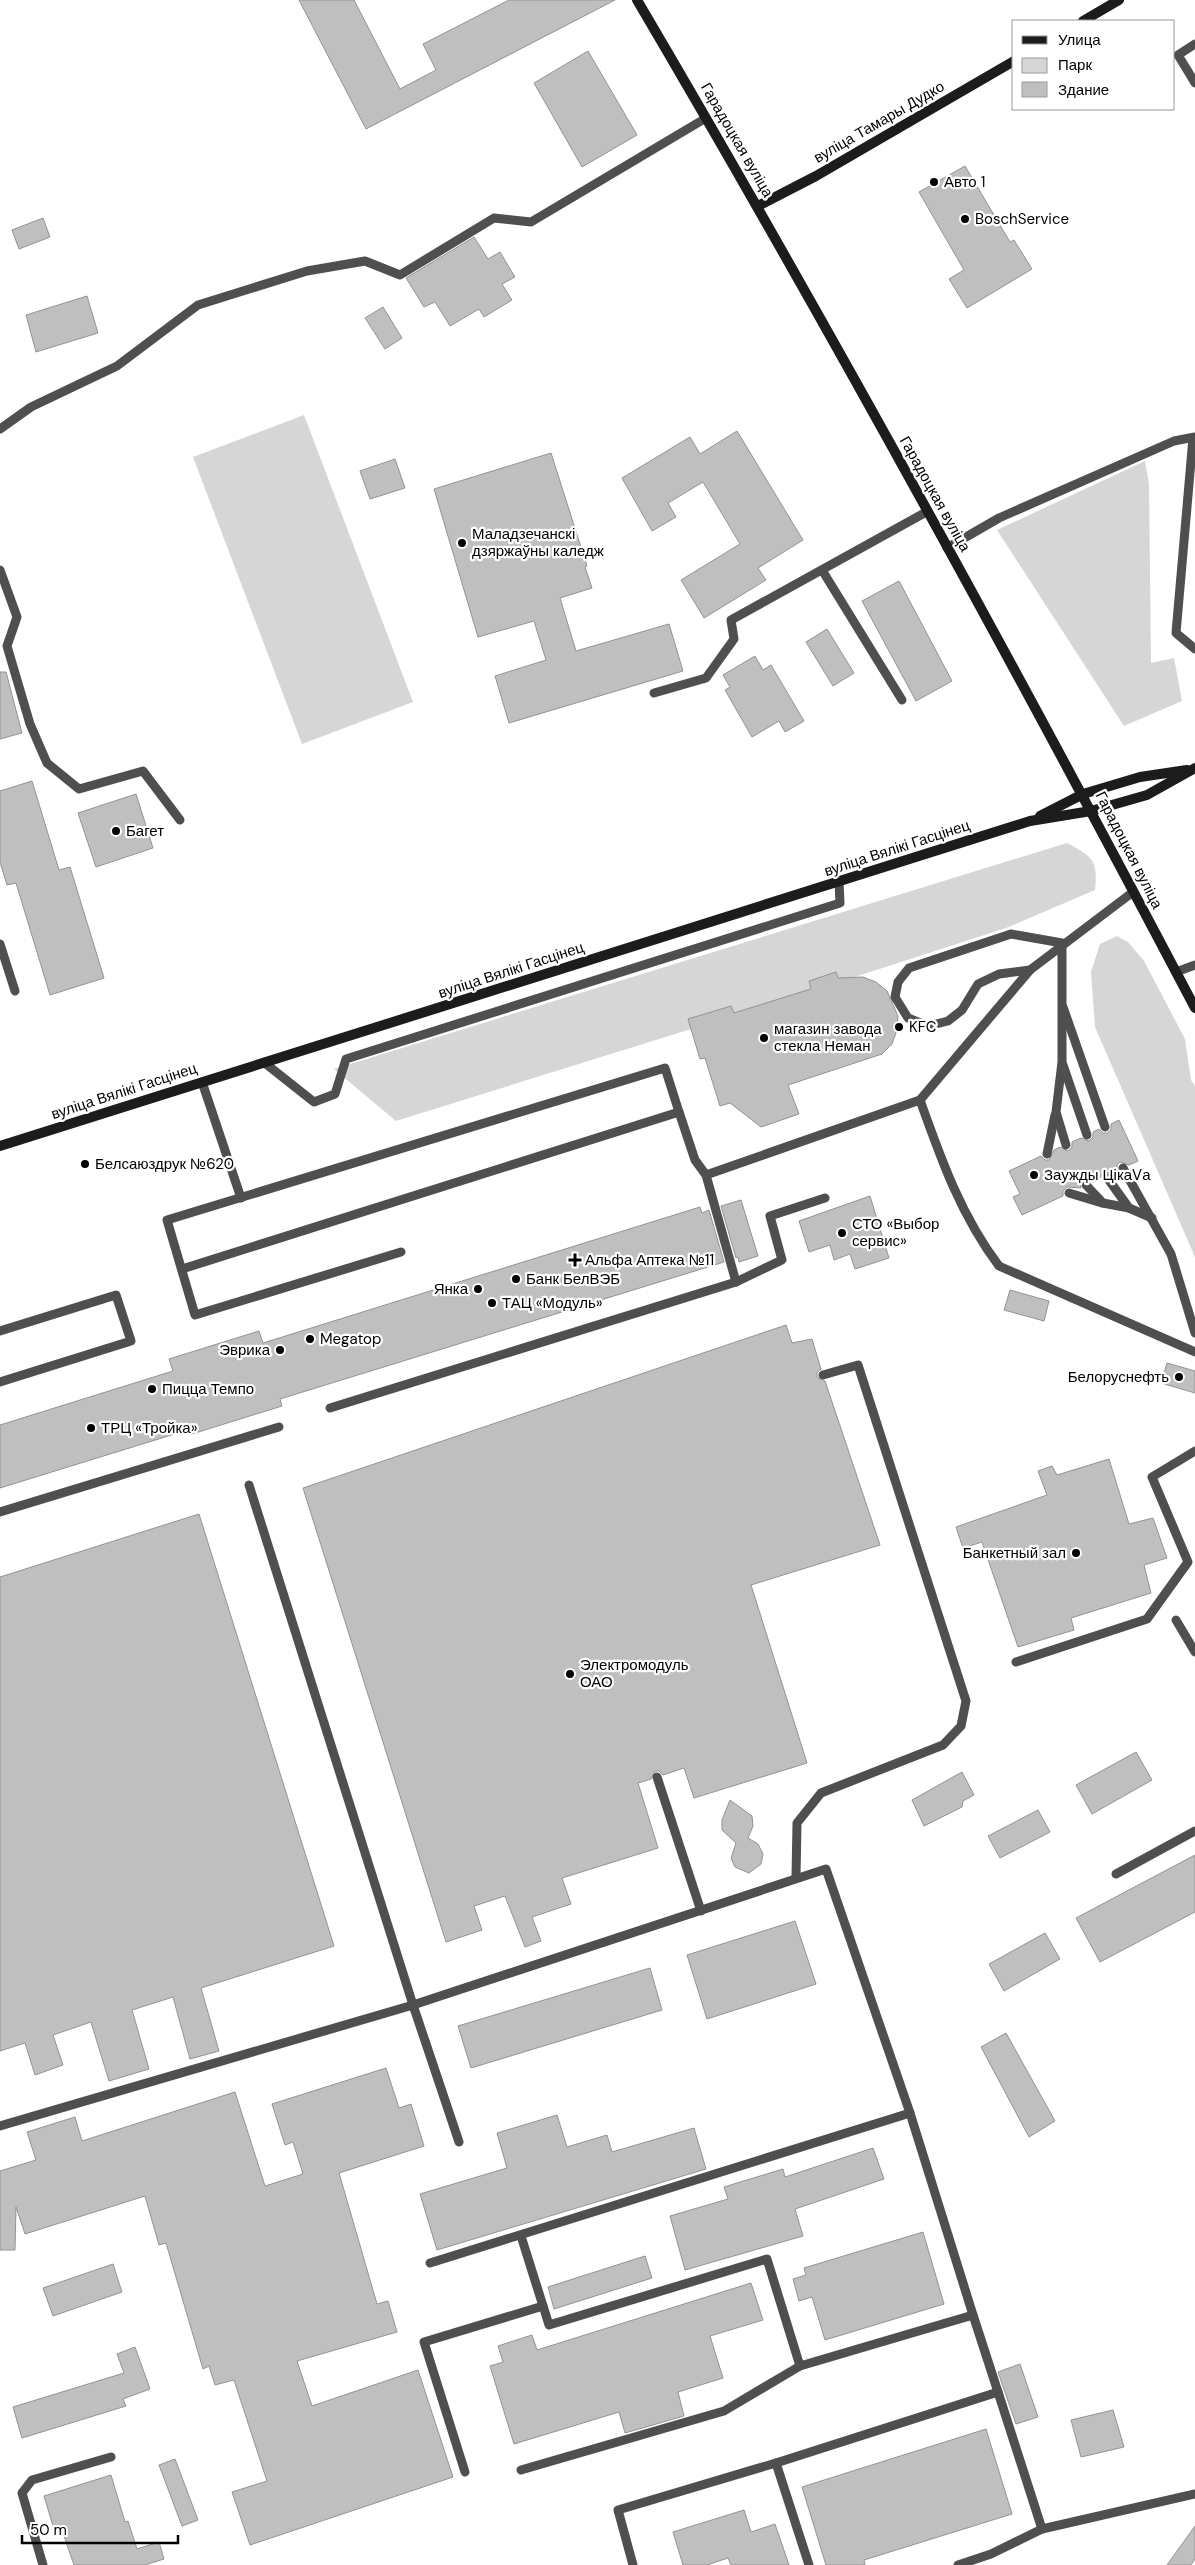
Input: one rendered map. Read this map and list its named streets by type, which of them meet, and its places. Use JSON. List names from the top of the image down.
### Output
{
  "streets": {
    "street": ["вуліца Тамары Дудко", "Гарадоцкая вуліца", "вуліца Вялікі Гасцінец"]
  },
  "crossings": [
    ["вуліца Тамары Дудко", "Гарадоцкая вуліца"],
    ["Гарадоцкая вуліца", "вуліца Вялікі Гасцінец"]
  ],
  "places": {
    "other": [
      "Авто 1",
      "BoschService",
      "Маладзечанскі дзяржаўны каледж",
      "Багет",
      "KFC",
      "магазин завода стекла Неман",
      "Белсаюздрук №620",
      "Заужды ЦікаVа",
      "СТО «Выбор сервис»",
      "Банк БелВЭБ",
      "Янка",
      "ТАЦ «Модуль»",
      "Megatop",
      "Эврика",
      "Белоруснефть",
      "Пицца Темпо",
      "ТРЦ «Тройка»",
      "Банкетный зал",
      "Электромодуль ОАО"
    ],
    "health": ["Альфа Аптека №11"]
  },
  "legend": ["Улица", "Парк", "Здание"],
  "scale_bar": "50 m"
}
